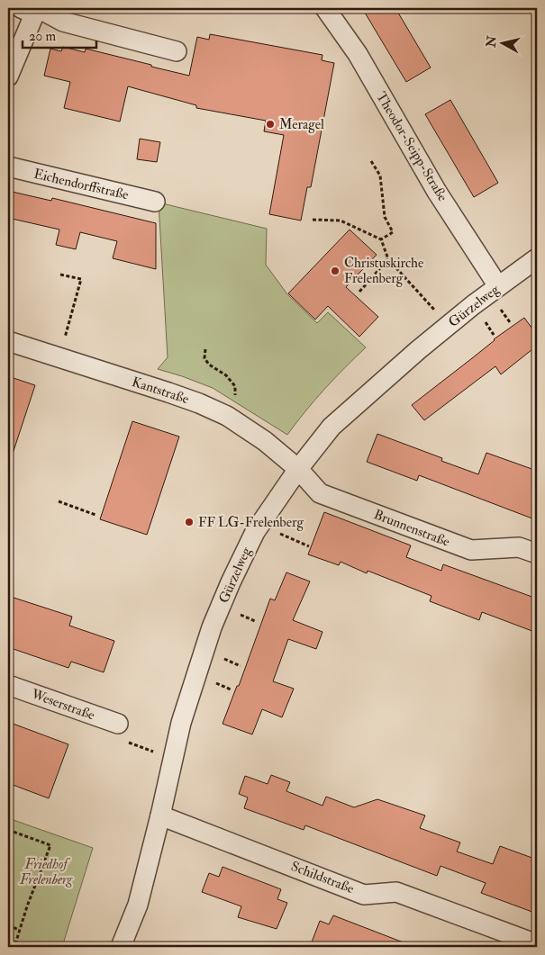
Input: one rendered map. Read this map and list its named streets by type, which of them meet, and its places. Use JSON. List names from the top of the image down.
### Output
{
  "streets": {
    "street": [
      "Theodor-Seipp-Straße",
      "Eichendorffstraße",
      "Gürzelweg",
      "Kantstraße",
      "Brunnenstraße",
      "Weserstraße",
      "Schildstraße"
    ]
  },
  "crossings": [
    ["Theodor-Seipp-Straße", "Gürzelweg"],
    ["Gürzelweg", "Kantstraße"],
    ["Gürzelweg", "Brunnenstraße"],
    ["Gürzelweg", "Schildstraße"],
    ["Kantstraße", "Brunnenstraße"]
  ],
  "parks": ["Friedhof Frelenberg"],
  "places": ["Meragel", "Christuskirche Frelenberg", "FF LG-Frelenberg"],
  "scale_bar": "20 m",
  "north": "left"
}
